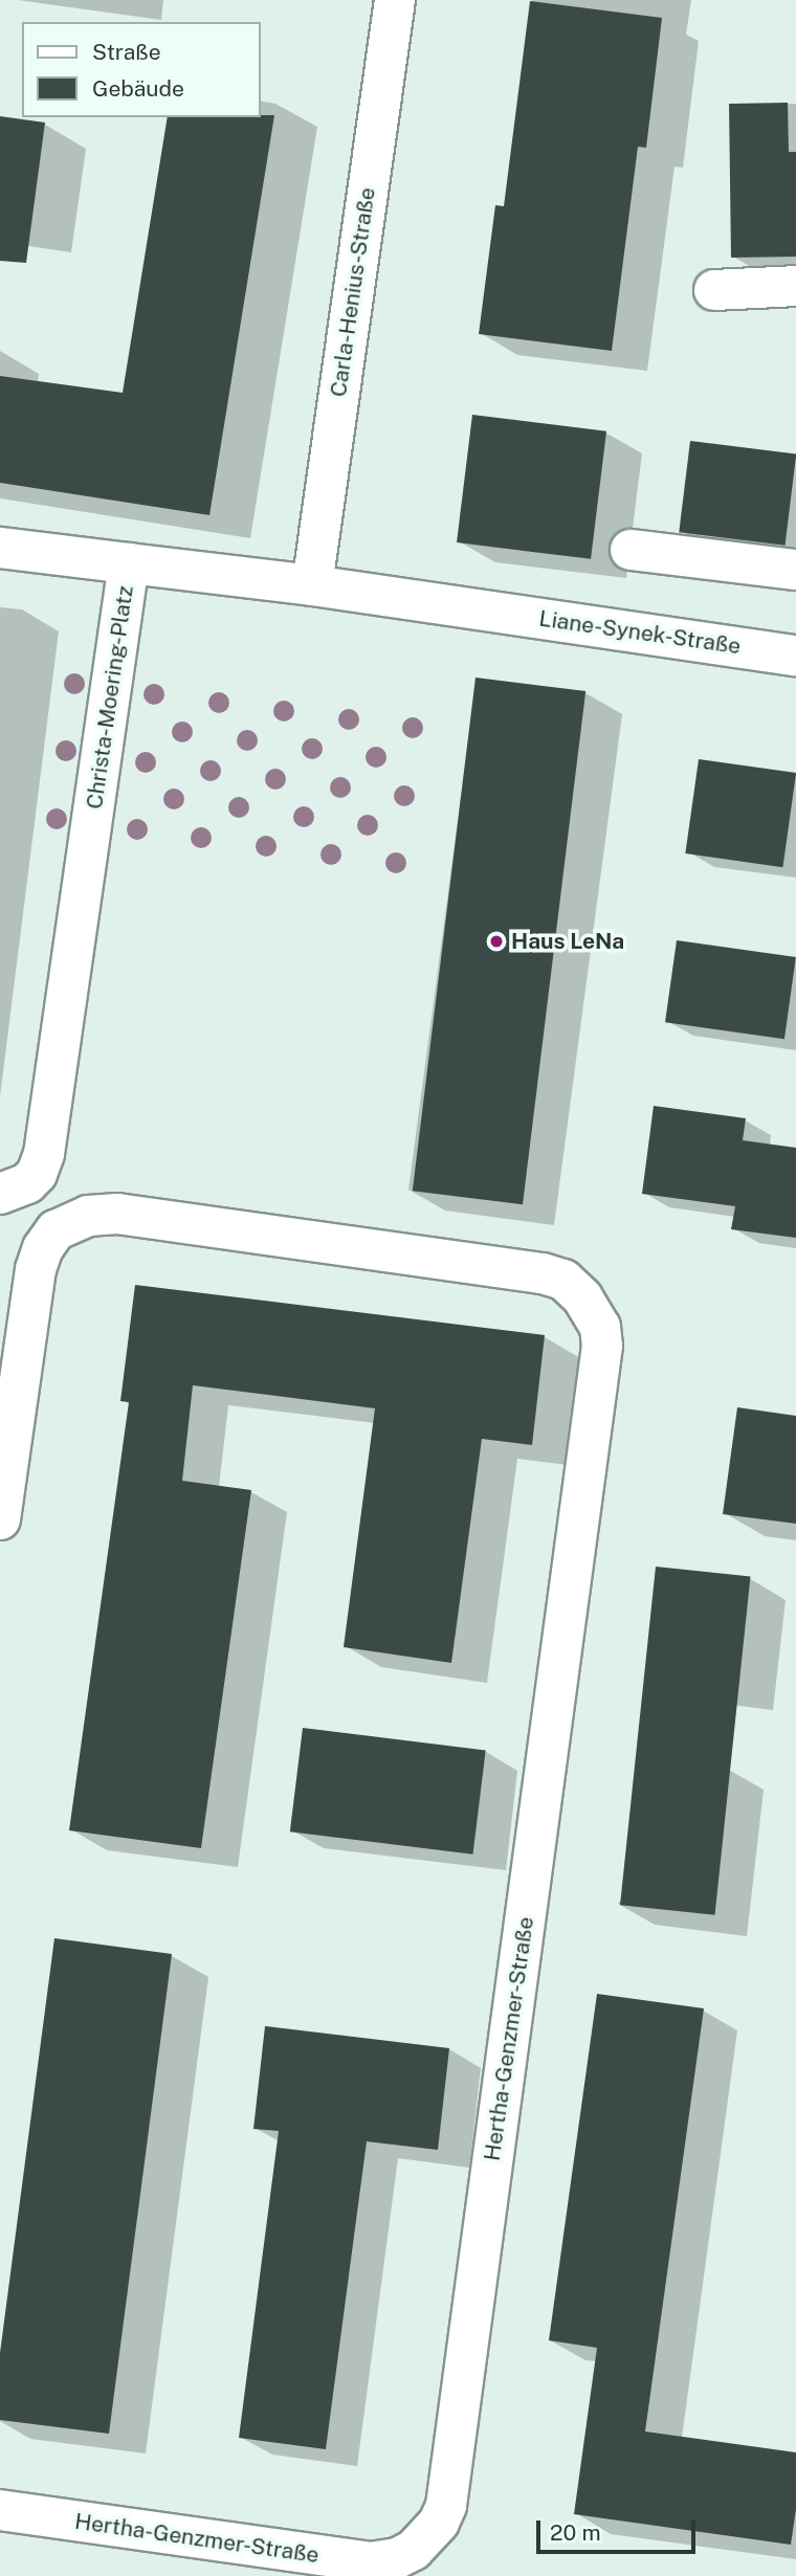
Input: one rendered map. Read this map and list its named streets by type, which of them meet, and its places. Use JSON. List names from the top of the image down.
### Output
{
  "streets": {
    "street": [
      "Carla-Henius-Straße",
      "Liane-Synek-Straße",
      "Christa-Moering-Platz",
      "Hertha-Genzmer-Straße"
    ]
  },
  "crossings": [
    ["Carla-Henius-Straße", "Christa-Moering-Platz"],
    ["Liane-Synek-Straße", "Christa-Moering-Platz"]
  ],
  "places": ["Haus LeNa"],
  "legend": ["Straße", "Gebäude"],
  "scale_bar": "20 m"
}
